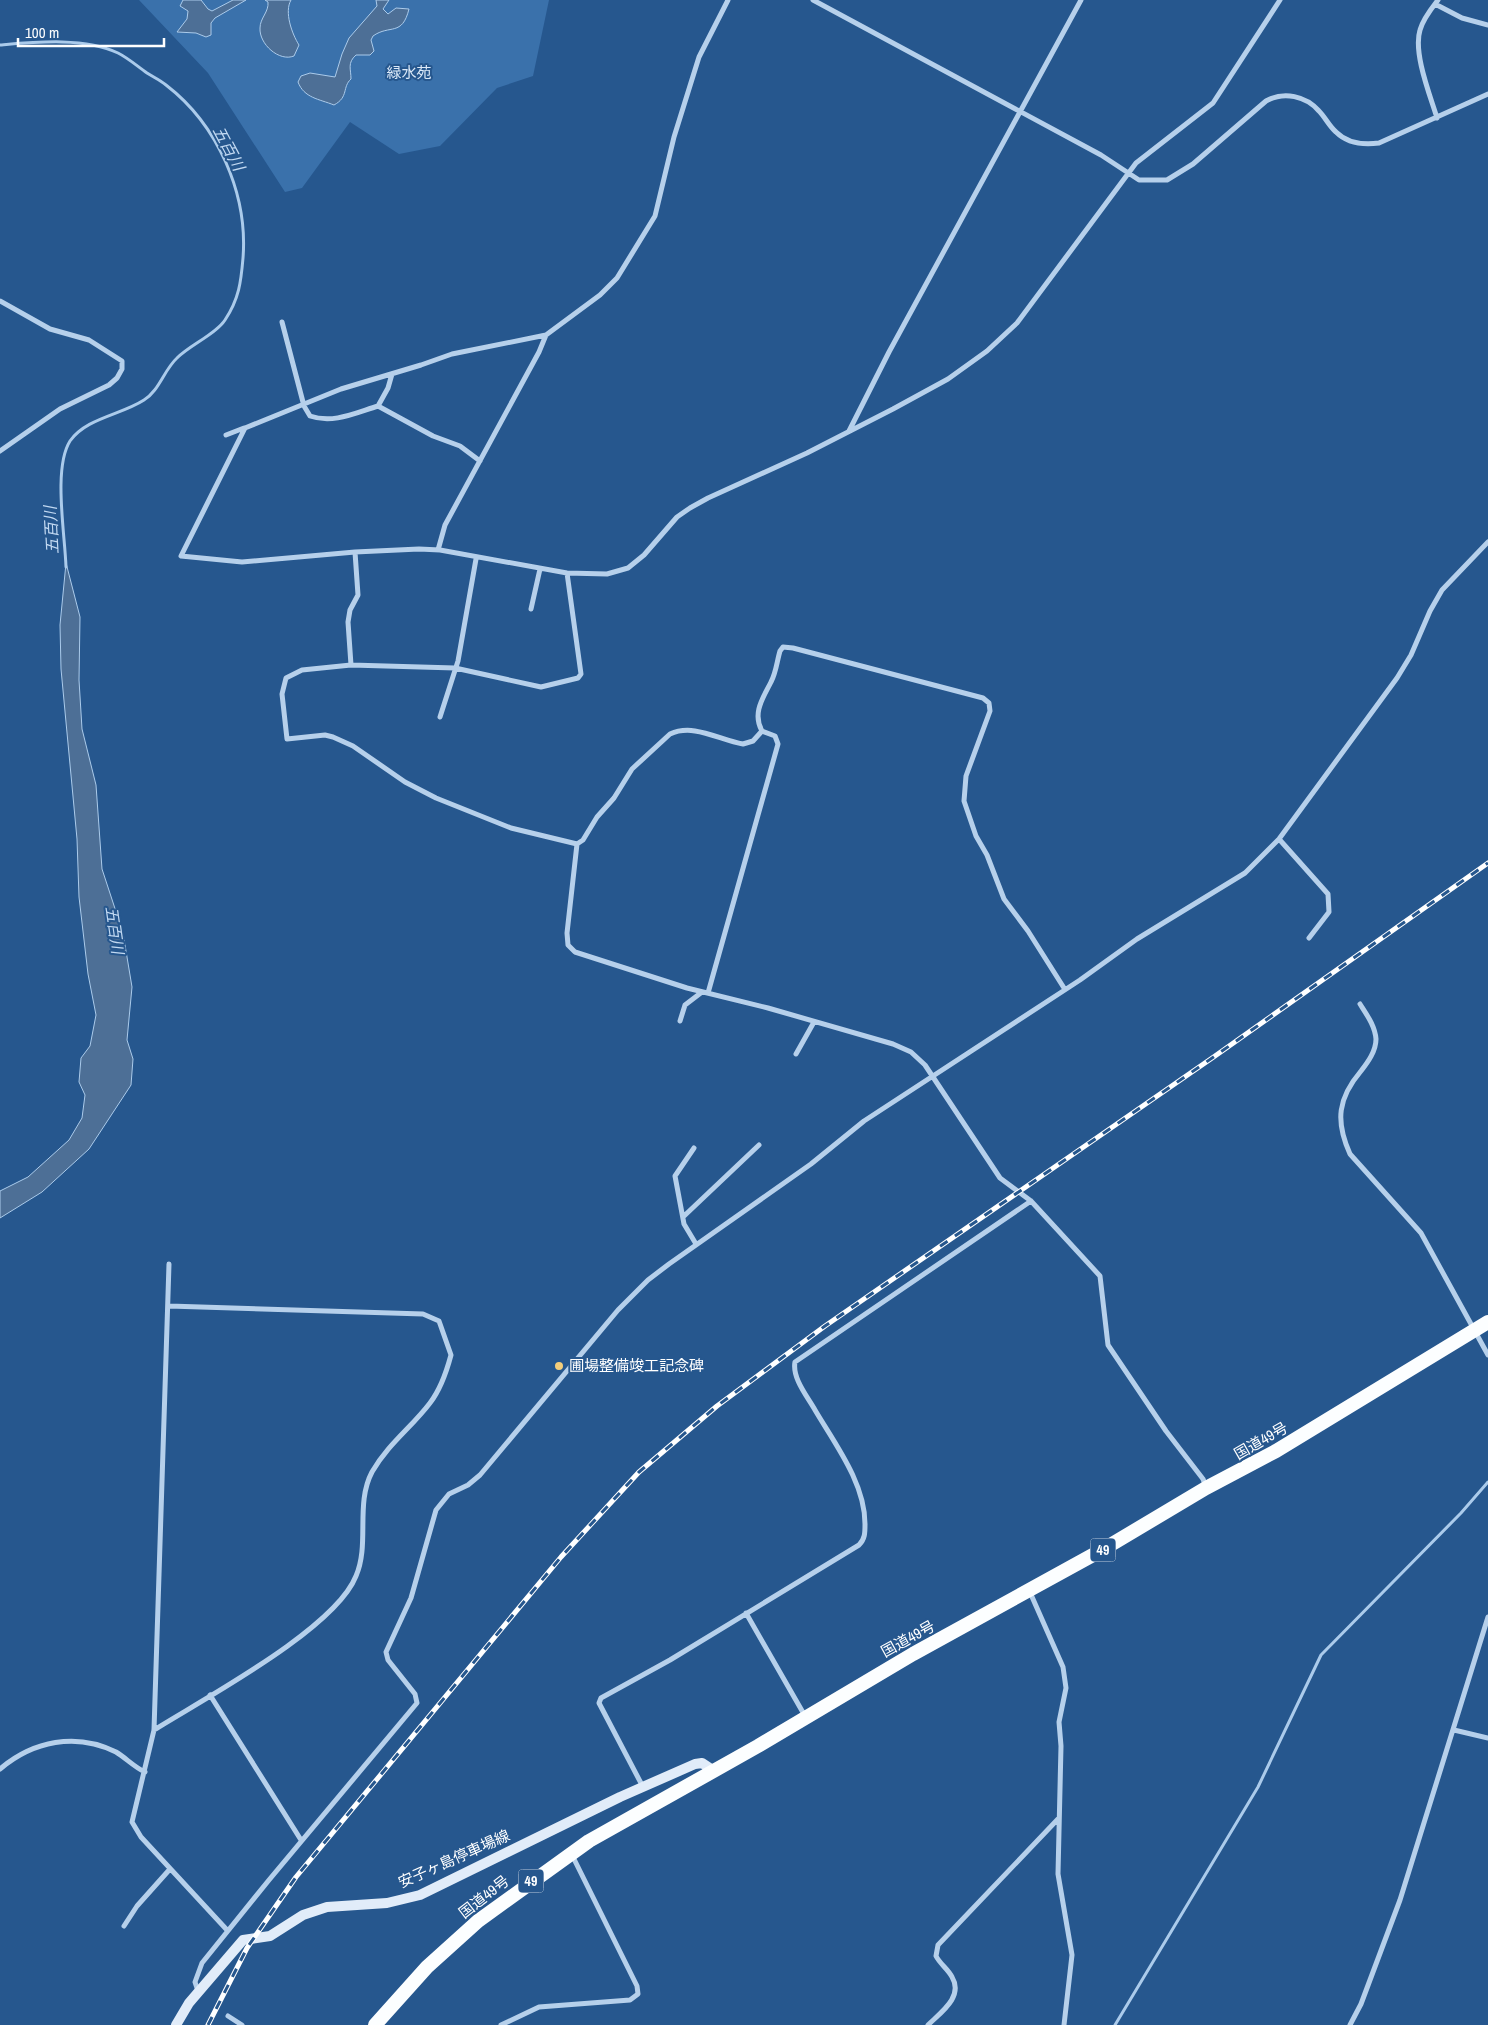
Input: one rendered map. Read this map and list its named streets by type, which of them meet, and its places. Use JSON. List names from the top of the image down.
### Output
{
  "streets": {
    "highway": ["国道49号", "49"],
    "main road": ["安子ヶ島停車場線"]
  },
  "crossings": [
    ["国道49号", "安子ヶ島停車場線"]
  ],
  "water": ["五百川"],
  "parks": ["緑水苑"],
  "places": ["圃場整備竣工記念碑"],
  "scale_bar": "100 m"
}
